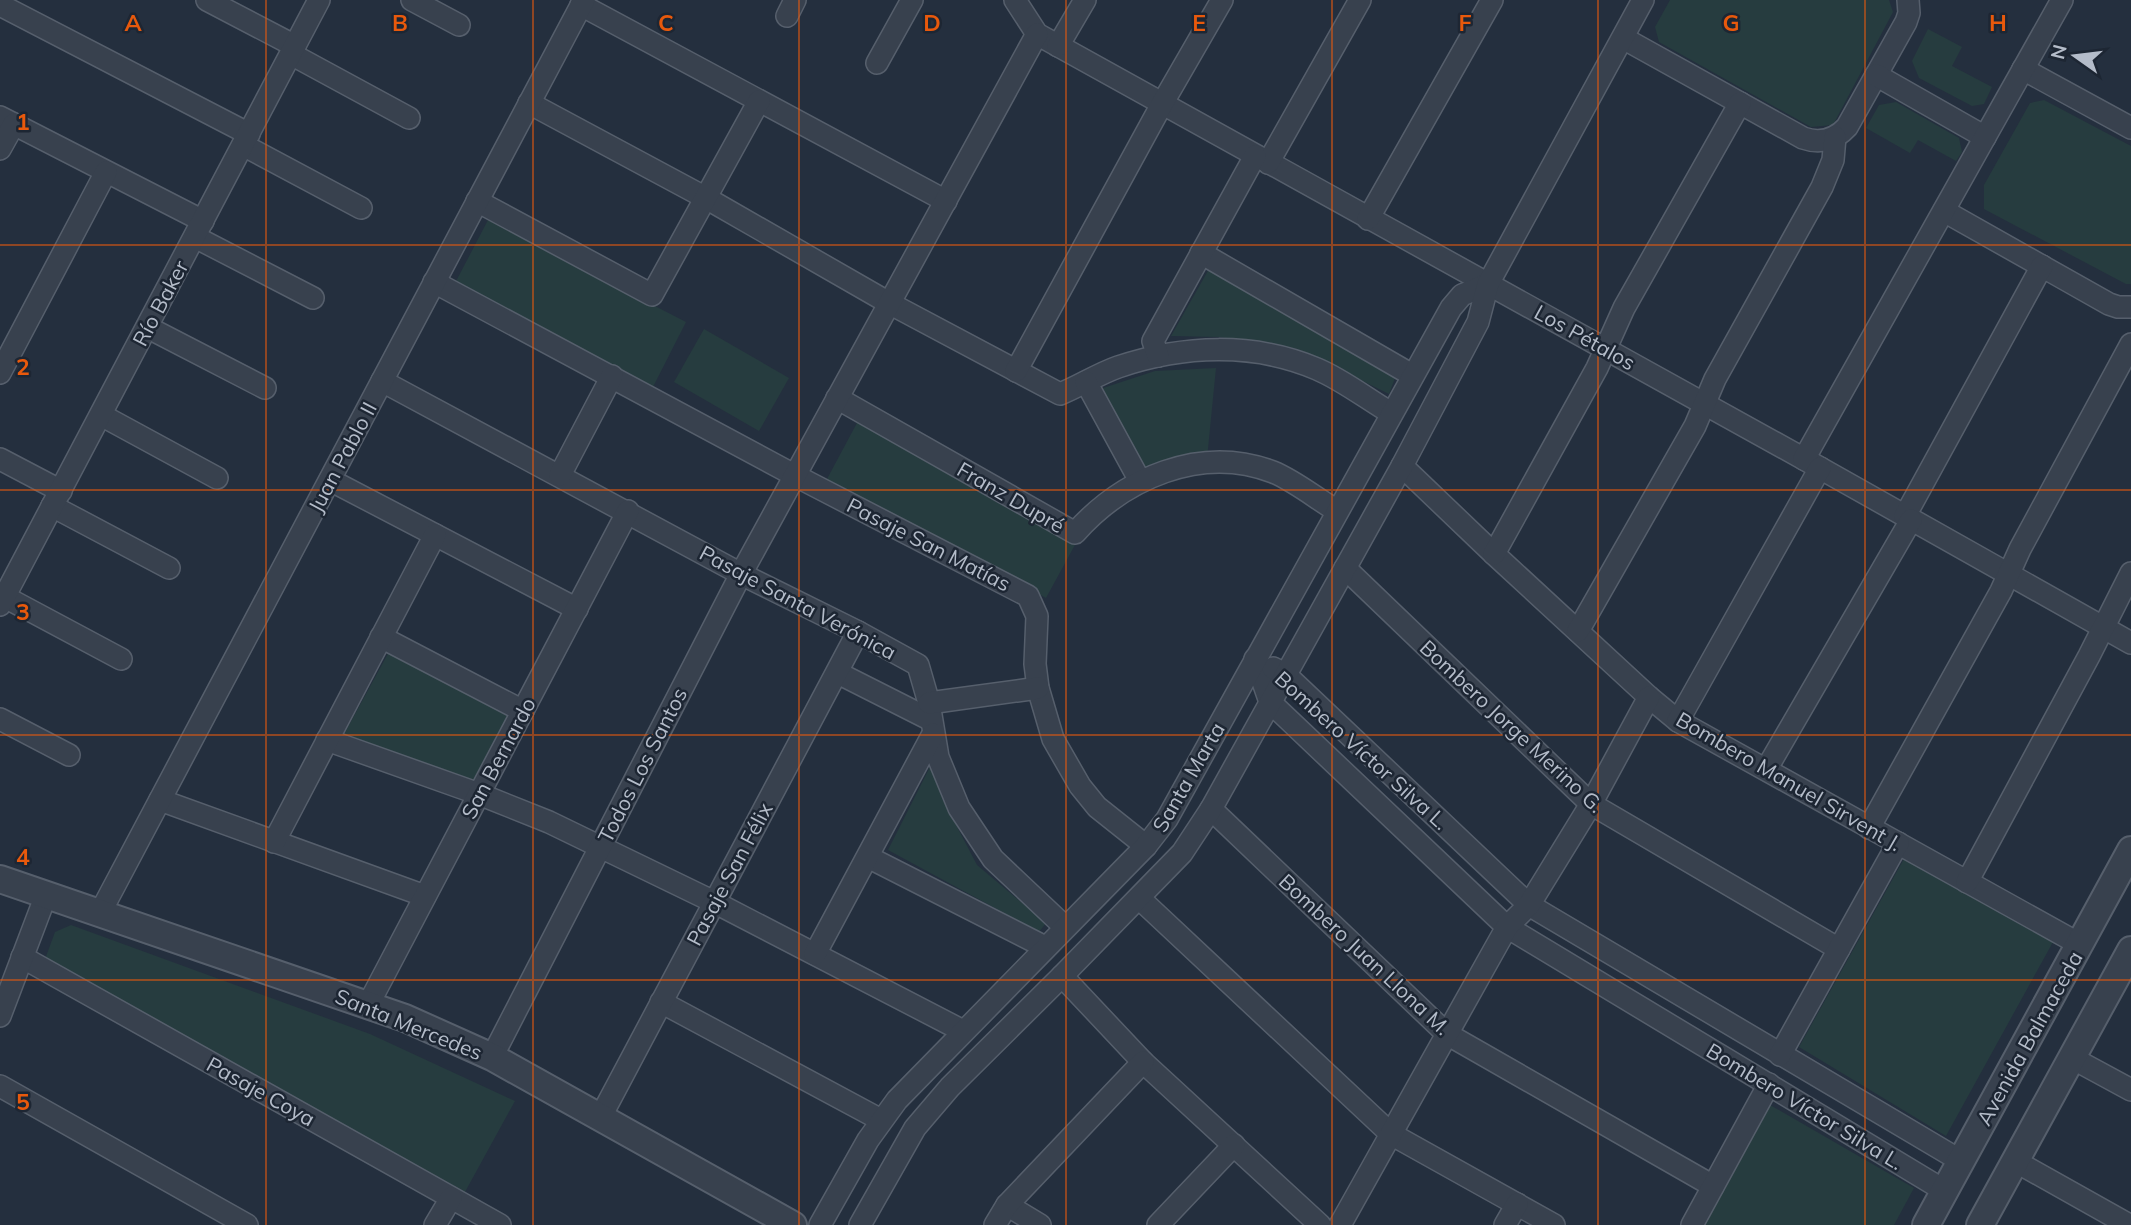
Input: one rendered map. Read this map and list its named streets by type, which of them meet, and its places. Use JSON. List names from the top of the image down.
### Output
{
  "streets": {
    "street": [
      "Río Baker",
      "Los Pétalos",
      "Juan Pablo II",
      "Franz Dupré",
      "Pasaje San Matías",
      "Pasaje Santa Verónica",
      "Bombero Jorge Merino G.",
      "Bombero Víctor Silva L.",
      "San Bernardo",
      "Todos Los Santos",
      "Santa Marta",
      "Bombero Manuel Sirvent J.",
      "Pasaje San Félix",
      "Bombero Juan Llona M.",
      "Santa Mercedes",
      "Avenida Balmaceda",
      "Pasaje Coya"
    ]
  },
  "crossings": [
    ["Los Pétalos", "Todos Los Santos"],
    ["Los Pétalos", "Santa Marta"],
    ["Juan Pablo II", "Pasaje San Matías"],
    ["Juan Pablo II", "Pasaje Santa Verónica"],
    ["Juan Pablo II", "Santa Mercedes"],
    ["Franz Dupré", "Todos Los Santos"],
    ["Franz Dupré", "Santa Marta"],
    ["Pasaje San Matías", "Todos Los Santos"],
    ["Pasaje San Matías", "Santa Marta"],
    ["Pasaje Santa Verónica", "San Bernardo"],
    ["Pasaje Santa Verónica", "Todos Los Santos"],
    ["Pasaje Santa Verónica", "Santa Marta"],
    ["Pasaje Santa Verónica", "Pasaje San Félix"],
    ["Bombero Jorge Merino G.", "Santa Marta"],
    ["Bombero Víctor Silva L.", "Santa Marta"],
    ["Bombero Víctor Silva L.", "Avenida Balmaceda"],
    ["San Bernardo", "Santa Mercedes"],
    ["Todos Los Santos", "Santa Mercedes"],
    ["Santa Marta", "Bombero Manuel Sirvent J."],
    ["Santa Marta", "Bombero Juan Llona M."],
    ["Bombero Manuel Sirvent J.", "Avenida Balmaceda"],
    ["Pasaje San Félix", "Santa Mercedes"]
  ],
  "north": "left",
  "grid": {
    "columns": [
      "A",
      "B",
      "C",
      "D",
      "E",
      "F",
      "G",
      "H"
    ],
    "rows": [
      "1",
      "2",
      "3",
      "4",
      "5"
    ]
  }
}
